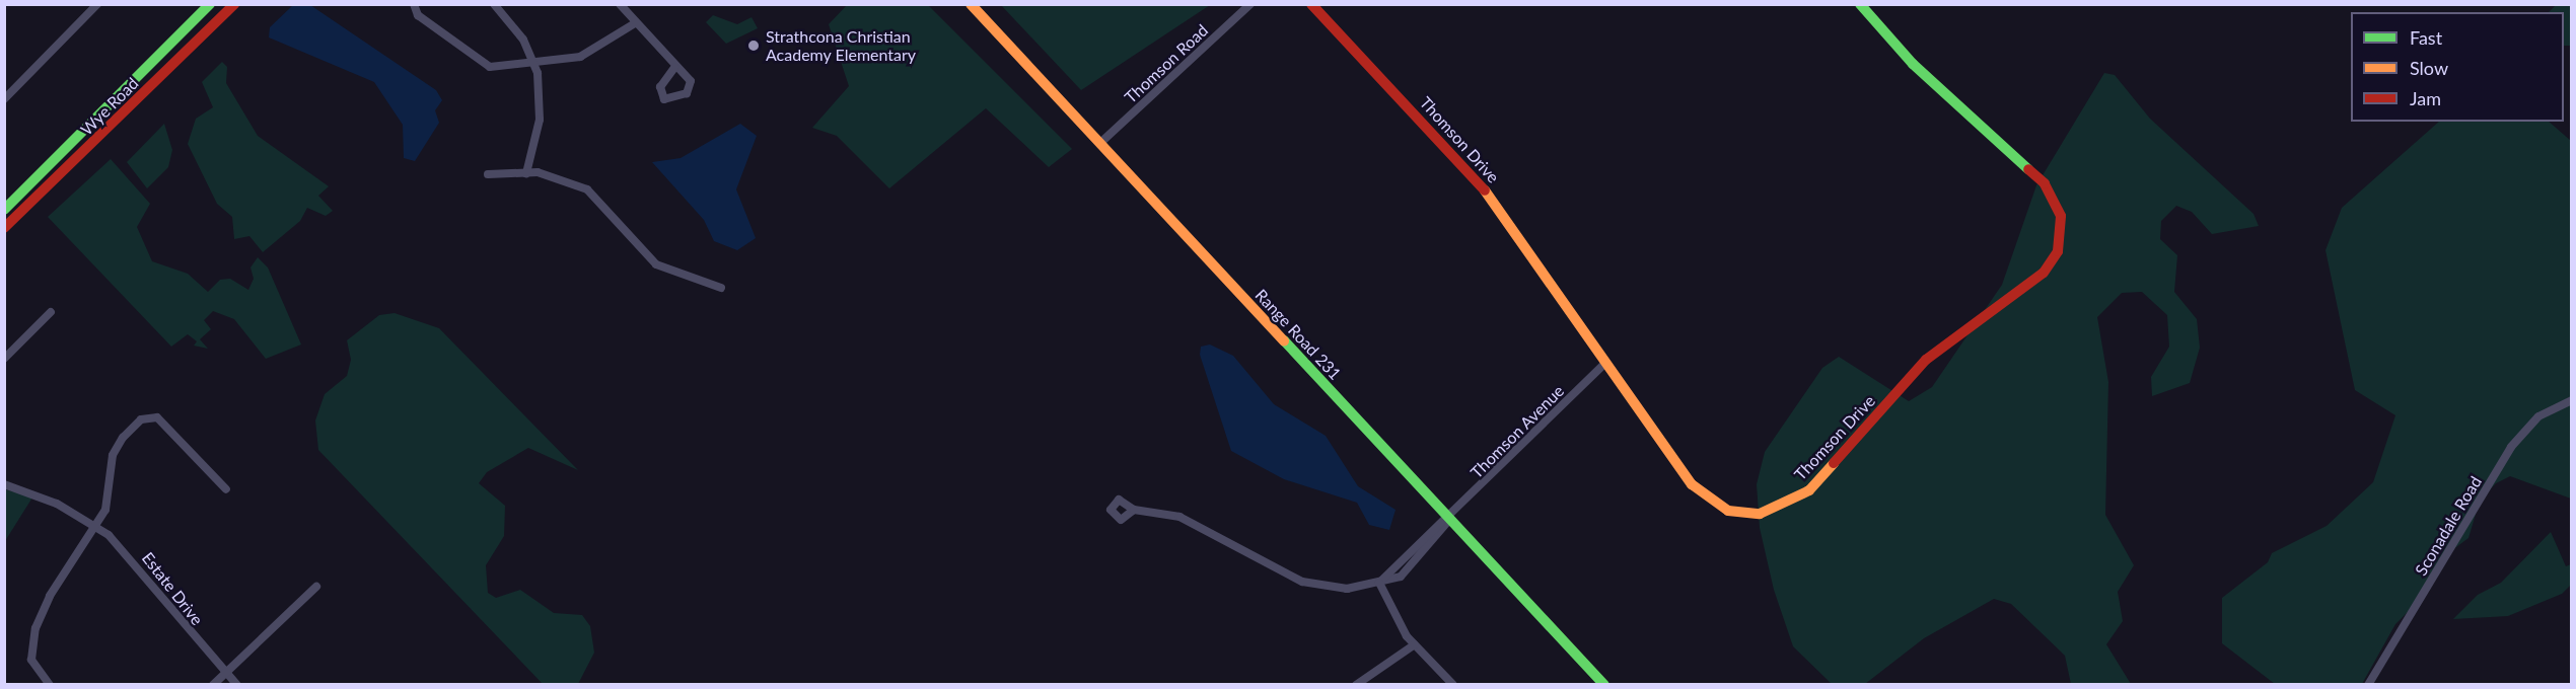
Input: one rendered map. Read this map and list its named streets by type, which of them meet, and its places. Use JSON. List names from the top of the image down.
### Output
{
  "streets": {
    "street": [
      "Thomson Road",
      "Wye Road",
      "Thomson Drive",
      "Range Road 231",
      "Thomson Avenue",
      "Sconadale Road",
      "Estate Drive"
    ]
  },
  "crossings": [
    ["Thomson Road", "Range Road 231"],
    ["Thomson Drive", "Thomson Avenue"],
    ["Range Road 231", "Thomson Avenue"]
  ],
  "places": ["Strathcona Christian Academy Elementary"],
  "legend": ["Fast", "Slow", "Jam"]
}
